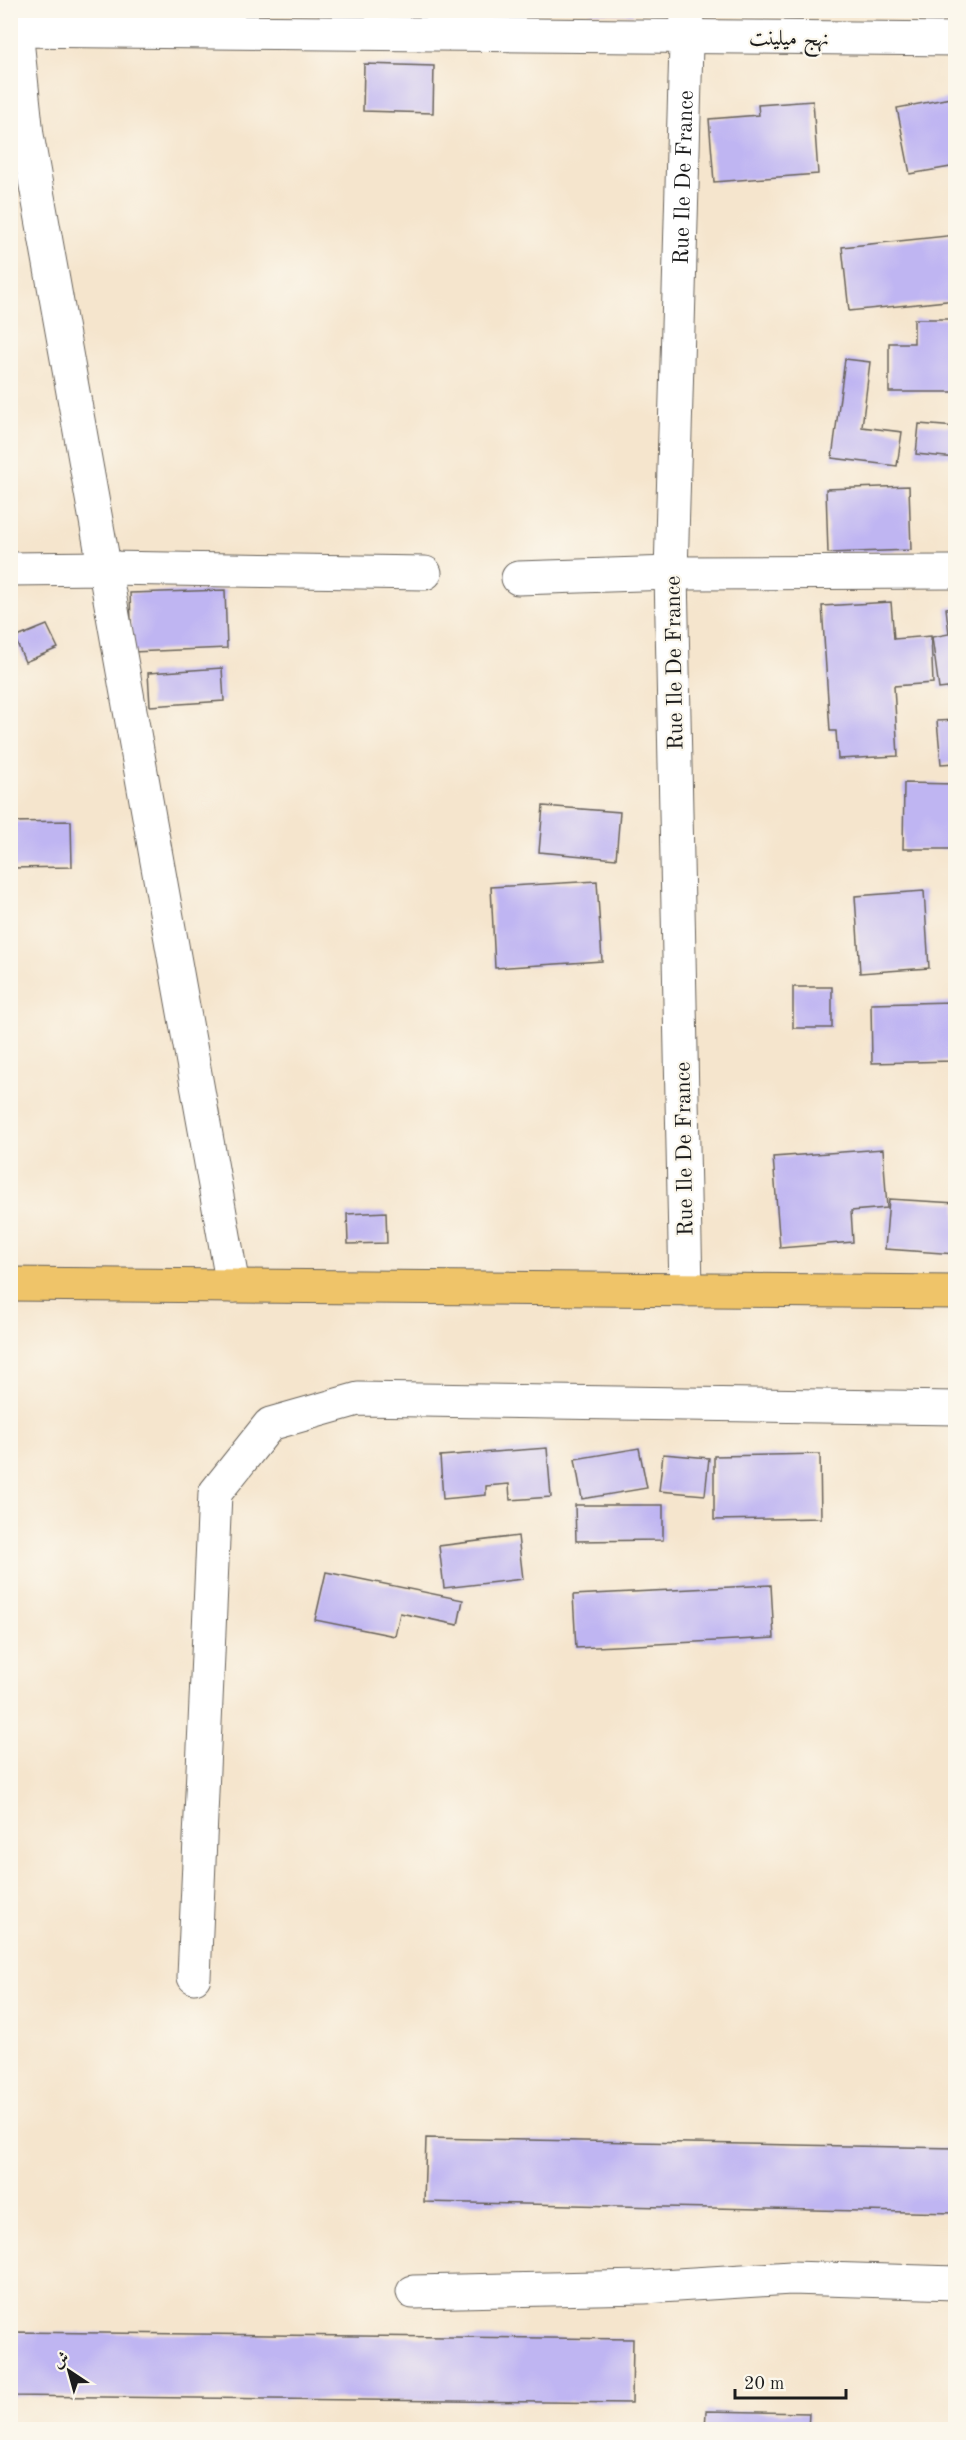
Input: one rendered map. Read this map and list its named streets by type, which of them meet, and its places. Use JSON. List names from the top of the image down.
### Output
{
  "streets": {
    "street": ["نهج ميلينت", "Rue Ile De France"]
  },
  "crossings": [
    ["نهج ميلينت", "Rue Ile De France"]
  ],
  "scale_bar": "20 m",
  "north": "top left"
}
